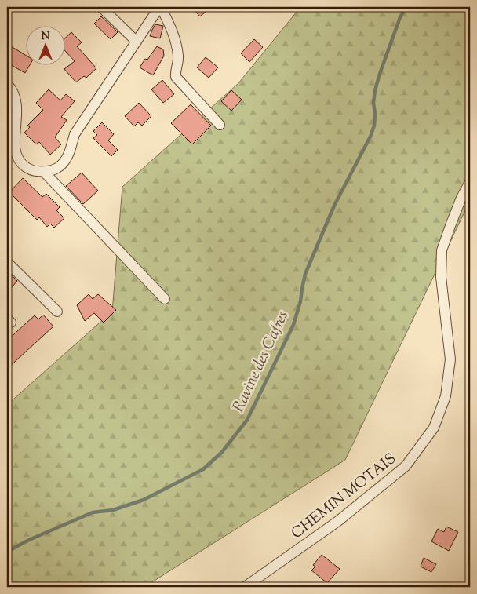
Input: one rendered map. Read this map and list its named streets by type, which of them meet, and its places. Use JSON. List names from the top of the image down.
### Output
{
  "streets": {
    "street": ["CHEMIN MOTAIS"]
  },
  "water": ["Ravine des Cafres"],
  "north": "top"
}
